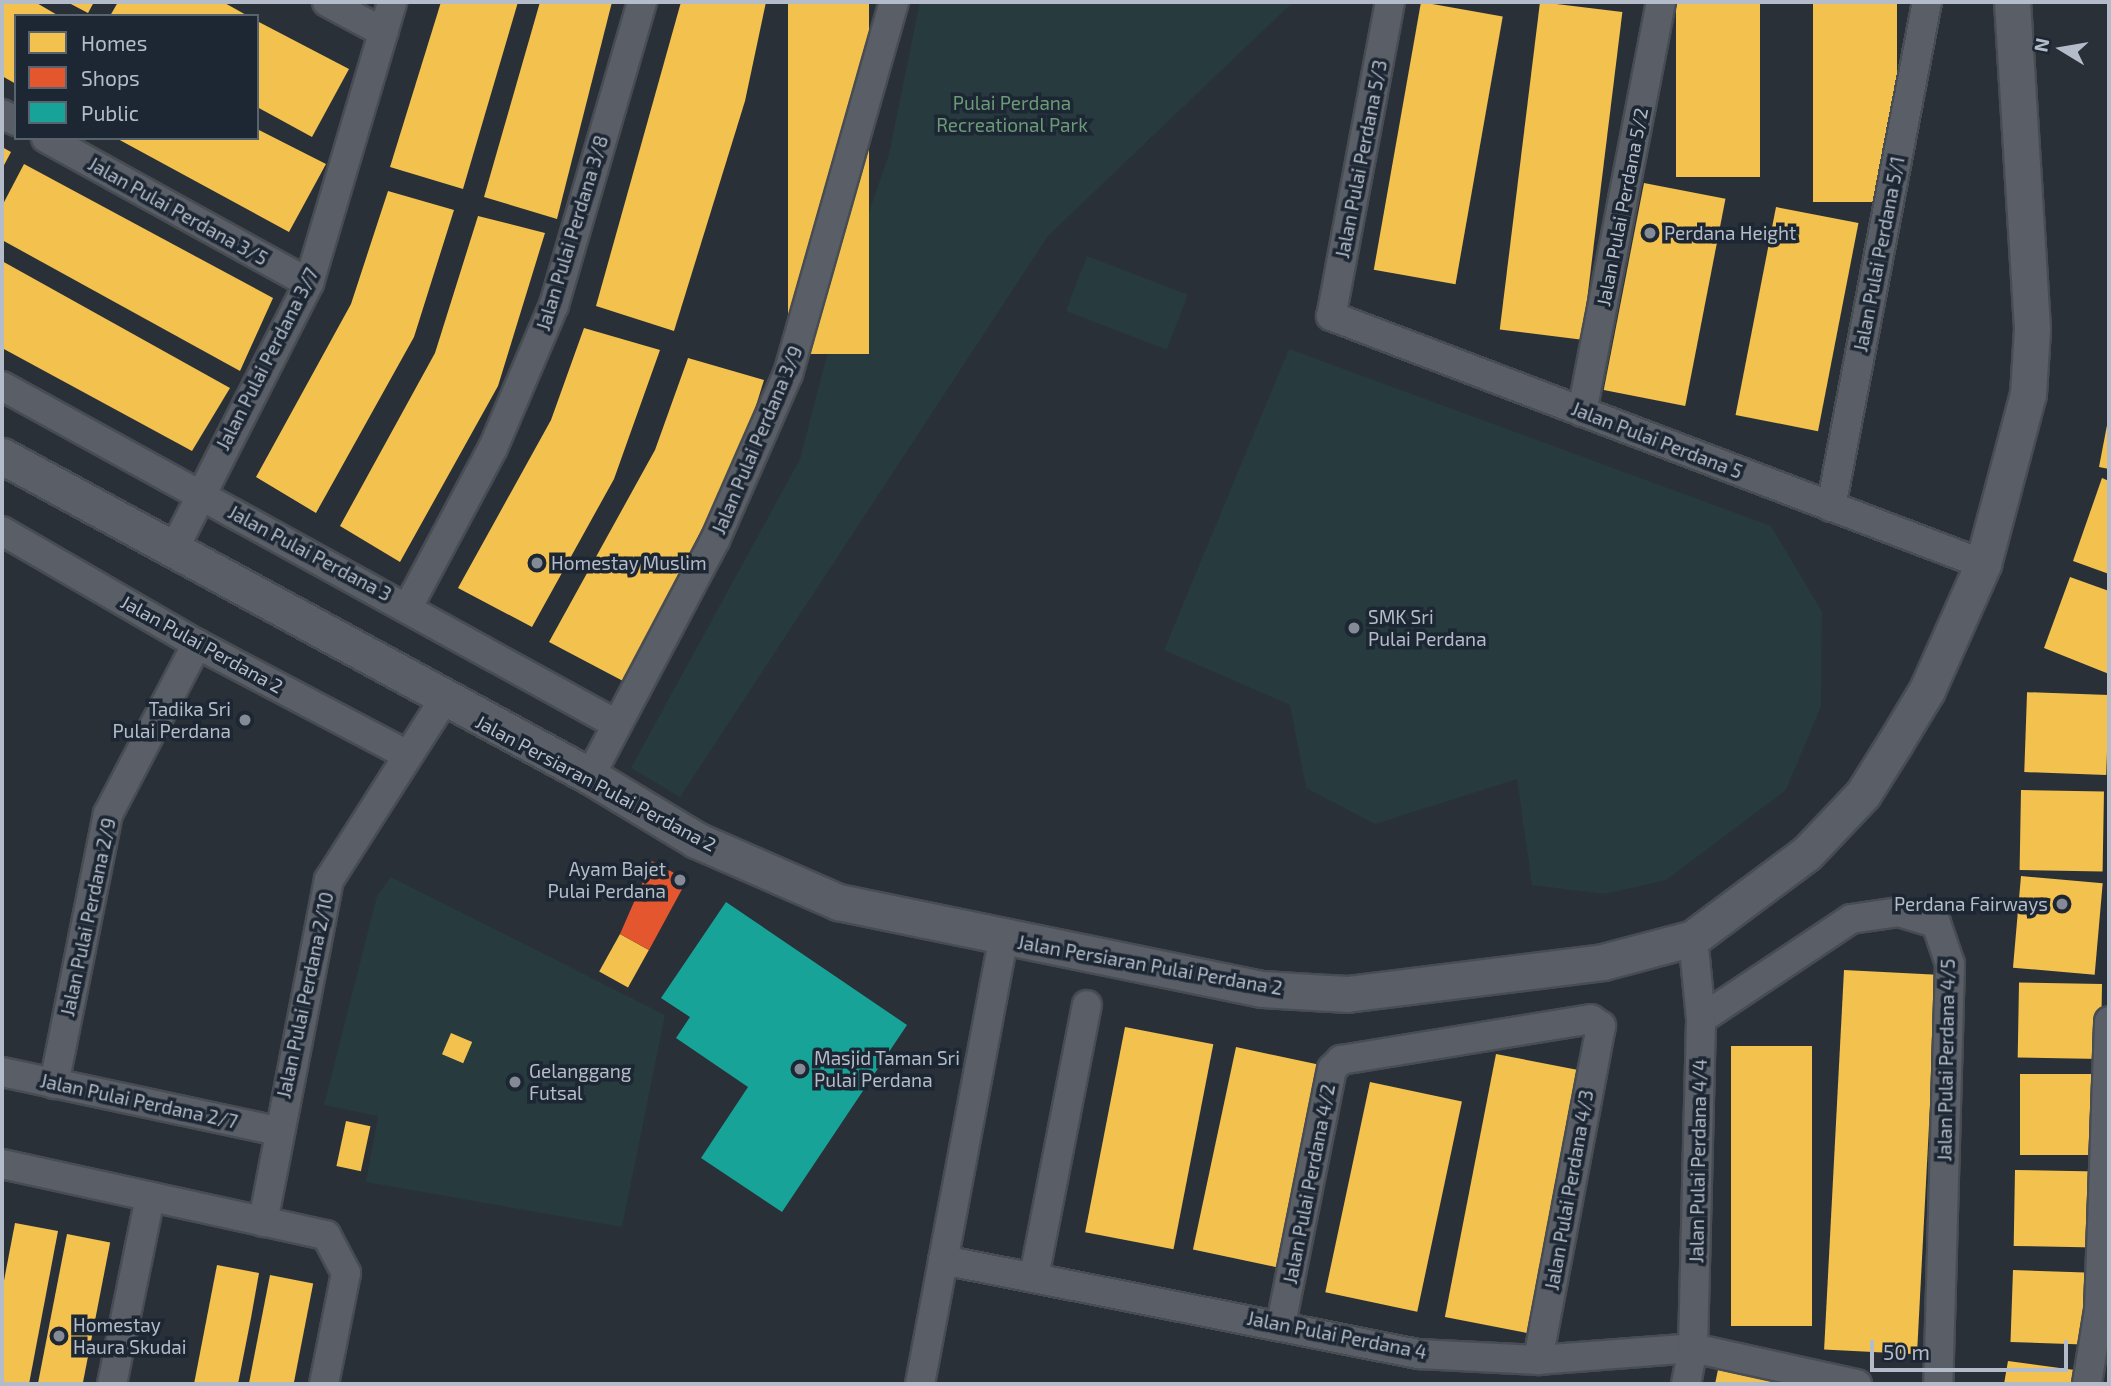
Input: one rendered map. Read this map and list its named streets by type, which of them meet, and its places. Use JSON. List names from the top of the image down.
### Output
{
  "streets": {
    "street": [
      "Jalan Pulai Perdana 5/3",
      "Jalan Pulai Perdana 5/2",
      "Jalan Pulai Perdana 3/5",
      "Jalan Pulai Perdana 3/8",
      "Jalan Pulai Perdana 5/1",
      "Jalan Pulai Perdana 3/7",
      "Jalan Pulai Perdana 3/9",
      "Jalan Pulai Perdana 5",
      "Jalan Pulai Perdana 3",
      "Jalan Pulai Perdana 2",
      "Jalan Persiaran Pulai Perdana 2",
      "Jalan Pulai Perdana 2/9",
      "Jalan Pulai Perdana 2/10",
      "Jalan Pulai Perdana 4/5",
      "Jalan Pulai Perdana 2/7",
      "Jalan Pulai Perdana 4/4",
      "Jalan Pulai Perdana 4/2",
      "Jalan Pulai Perdana 4/3",
      "Jalan Pulai Perdana 4"
    ]
  },
  "crossings": [
    ["Jalan Pulai Perdana 5/3", "Jalan Pulai Perdana 5"],
    ["Jalan Pulai Perdana 5/2", "Jalan Pulai Perdana 5"],
    ["Jalan Pulai Perdana 3/5", "Jalan Pulai Perdana 3/7"],
    ["Jalan Pulai Perdana 3/8", "Jalan Pulai Perdana 3"],
    ["Jalan Pulai Perdana 5/1", "Jalan Pulai Perdana 5"],
    ["Jalan Pulai Perdana 3/7", "Jalan Pulai Perdana 3"],
    ["Jalan Pulai Perdana 3/7", "Jalan Persiaran Pulai Perdana 2"],
    ["Jalan Pulai Perdana 3/9", "Jalan Pulai Perdana 3"],
    ["Jalan Pulai Perdana 3/9", "Jalan Persiaran Pulai Perdana 2"],
    ["Jalan Pulai Perdana 5", "Jalan Persiaran Pulai Perdana 2"],
    ["Jalan Pulai Perdana 2", "Jalan Pulai Perdana 2/9"],
    ["Jalan Pulai Perdana 2", "Jalan Pulai Perdana 2/10"],
    ["Jalan Persiaran Pulai Perdana 2", "Jalan Pulai Perdana 2/10"],
    ["Jalan Persiaran Pulai Perdana 2", "Jalan Pulai Perdana 4/4"],
    ["Jalan Pulai Perdana 2/9", "Jalan Pulai Perdana 2/7"],
    ["Jalan Pulai Perdana 2/10", "Jalan Pulai Perdana 2/7"],
    ["Jalan Pulai Perdana 4/5", "Jalan Pulai Perdana 4/4"],
    ["Jalan Pulai Perdana 4/4", "Jalan Pulai Perdana 4"],
    ["Jalan Pulai Perdana 4/2", "Jalan Pulai Perdana 4/3"],
    ["Jalan Pulai Perdana 4/2", "Jalan Pulai Perdana 4"],
    ["Jalan Pulai Perdana 4/3", "Jalan Pulai Perdana 4"]
  ],
  "parks": ["Pulai Perdana Recreational Park"],
  "places": [
    "Perdana Height",
    "Homestay Muslim",
    "SMK Sri Pulai Perdana",
    "Tadika Sri Pulai Perdana",
    "Ayam Bajet Pulai Perdana",
    "Perdana Fairways",
    "Masjid Taman Sri Pulai Perdana",
    "Gelanggang Futsal",
    "Homestay Haura Skudai"
  ],
  "legend": ["Homes", "Shops", "Public"],
  "scale_bar": "50 m",
  "north": "left"
}
